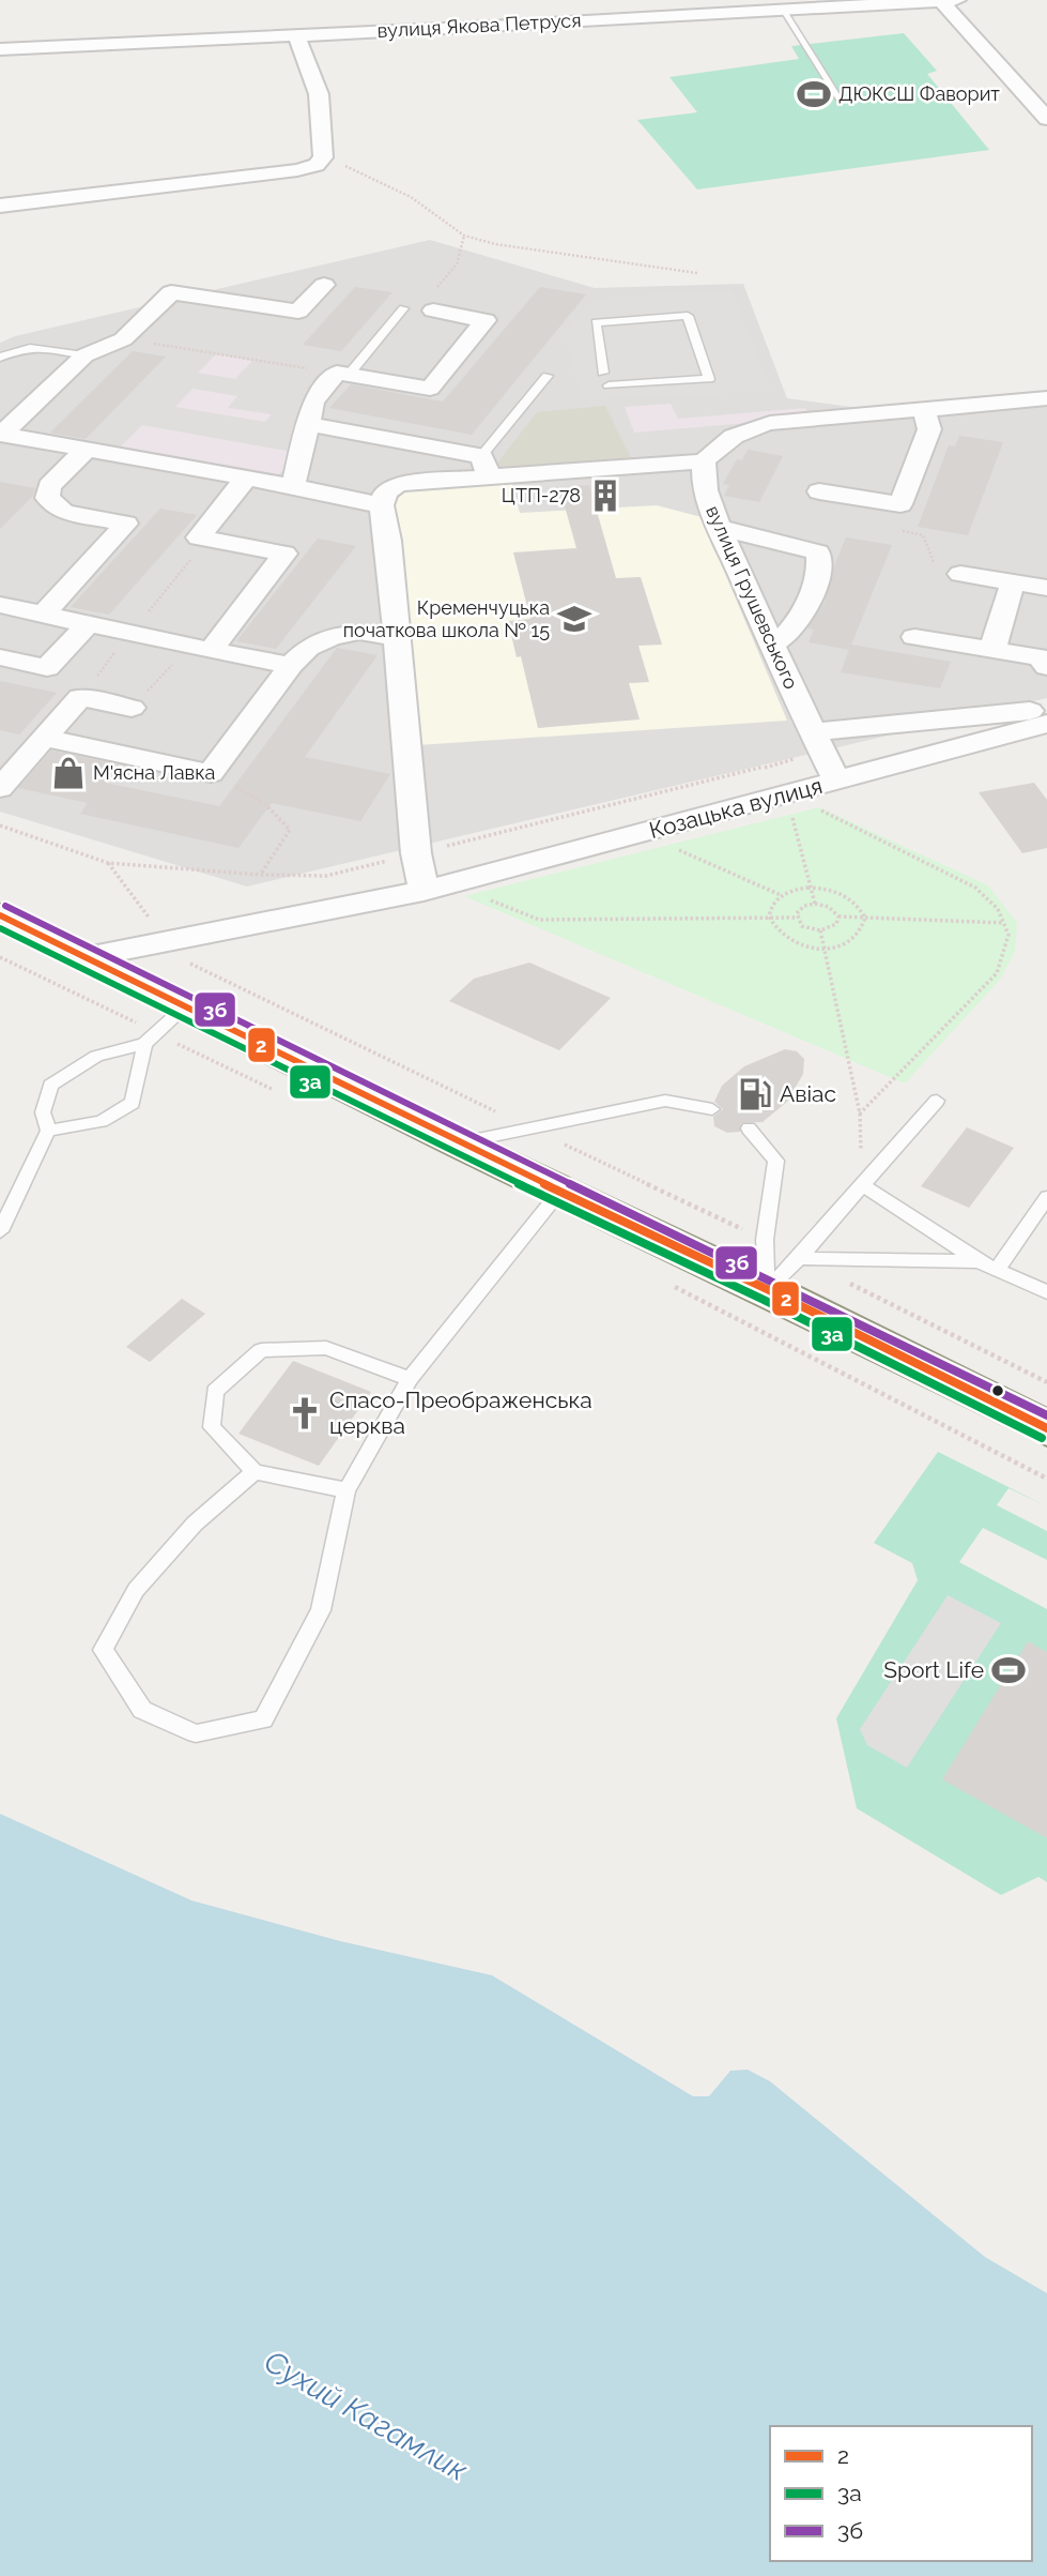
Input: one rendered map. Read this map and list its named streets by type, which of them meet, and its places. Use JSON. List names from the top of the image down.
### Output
{
  "streets": {
    "street": ["вулиця Якова Петруся", "вулиця Грушевського", "Козацька вулиця"]
  },
  "crossings": [
    ["вулиця Грушевського", "Козацька вулиця"]
  ],
  "water": ["Сухий Кагамлик"],
  "places": {
    "sports": ["ДЮКСШ Фаворит", "Sport Life"],
    "building": ["ЦТП-278"],
    "school or university": ["Кременчуцька початкова школа № 15"],
    "shop": ["М'ясна Лавка"],
    "fuel station": ["Авіас"],
    "church": ["Спасо-Преображенська церква"]
  },
  "lines": ["transit line 3б", "transit line 2", "transit line 3а"],
  "legend": ["2", "3а", "3б"]
}
